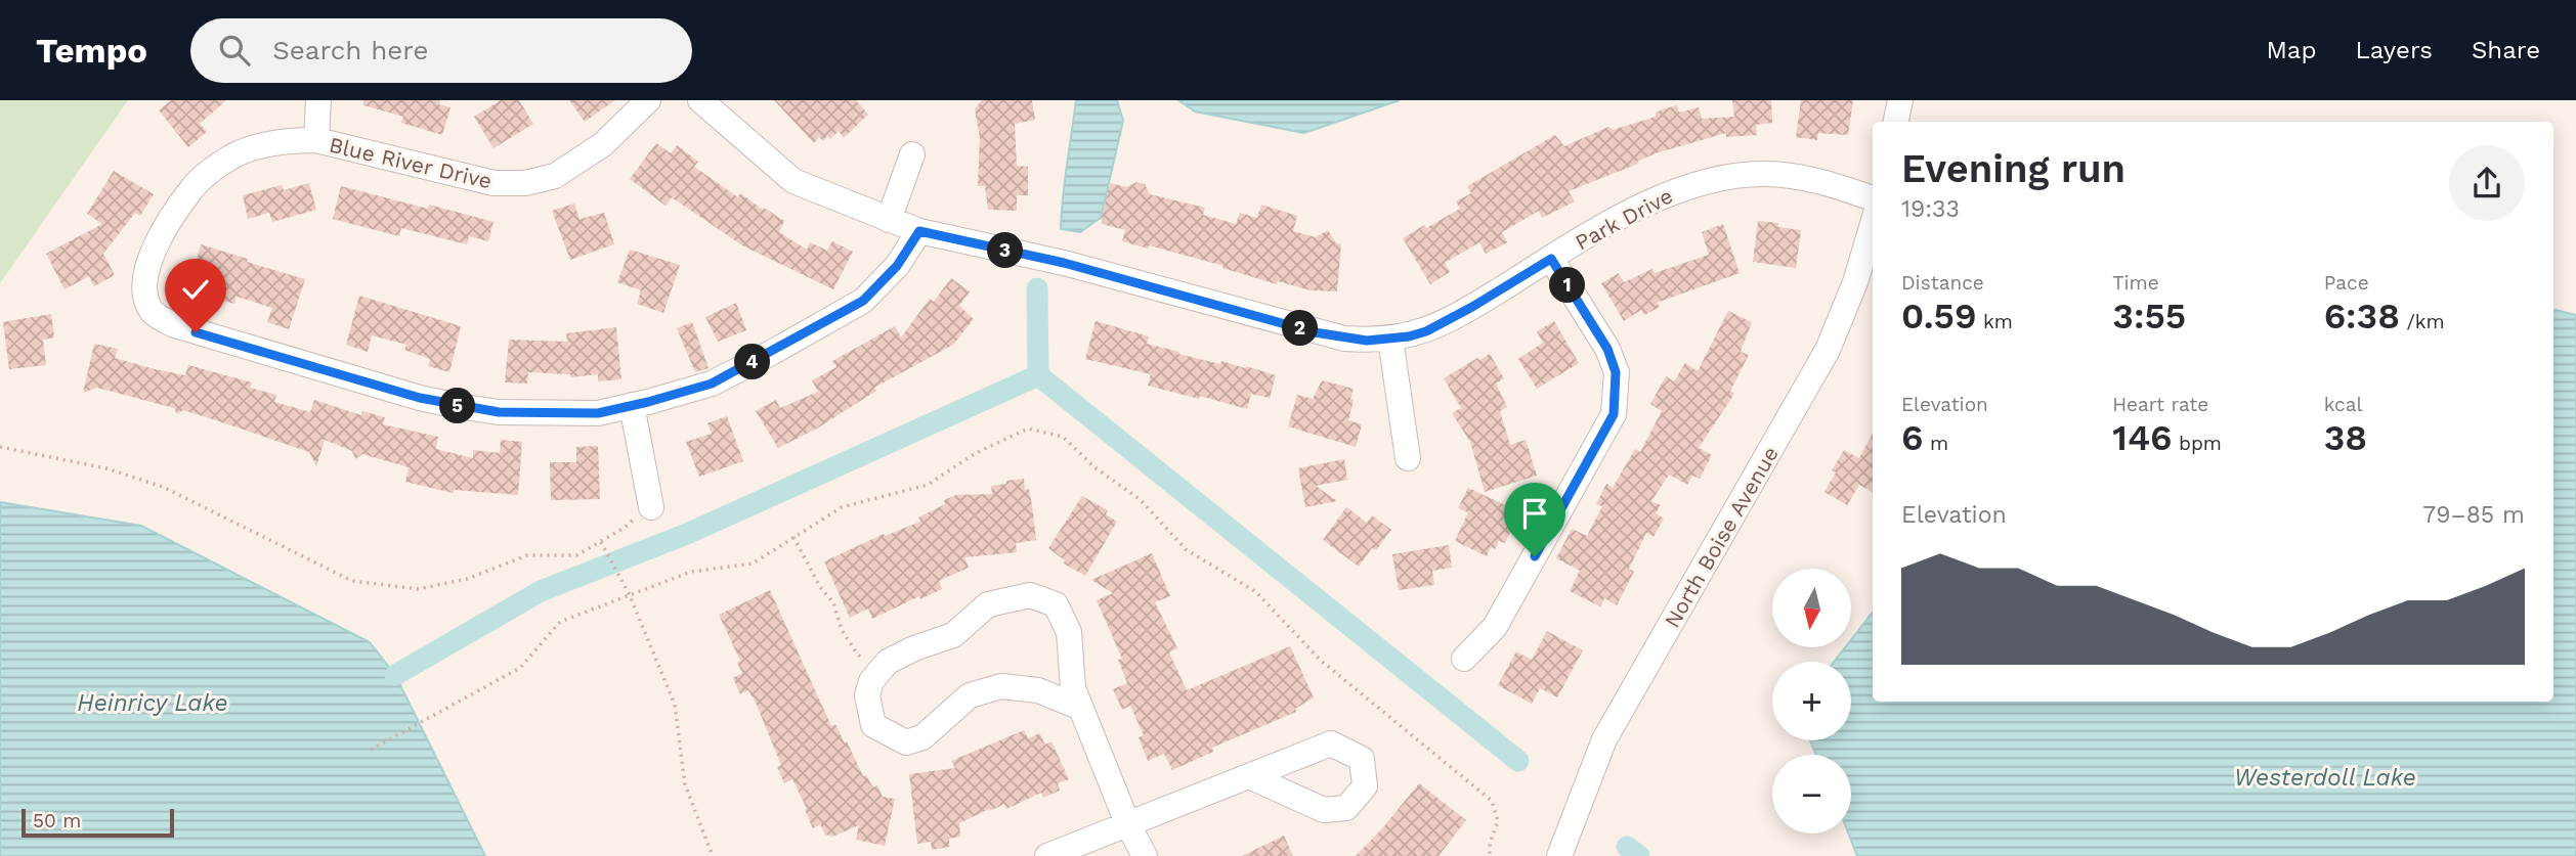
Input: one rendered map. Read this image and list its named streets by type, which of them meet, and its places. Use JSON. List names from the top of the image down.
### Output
{
  "streets": {
    "street": ["Blue River Drive", "Park Drive", "North Boise Avenue"]
  },
  "crossings": [
    ["Blue River Drive", "Park Drive"]
  ],
  "water": ["Heinricy Lake", "Westerdoll Lake"],
  "scale_bar": "50 m",
  "north": "bottom",
  "page": {
    "header": "Tempo",
    "search": "Search here",
    "nav": ["Map", "Layers", "Share"],
    "heading": ["Evening run", "19:33"],
    "pins": [
      "3",
      "1",
      "2",
      "4",
      "5"
    ],
    "stats": [
      ["Distance", "0.59 km"],
      ["Time", "3:55"],
      ["Pace", "6:38 /km"],
      ["Elevation", "6 m"],
      ["Heart rate", "146 bpm"],
      ["kcal", "38"]
    ],
    "chart": ["Elevation", "79–85 m"],
    "map_buttons": ["+", "−"],
    "scale": "50 m"
  }
}
